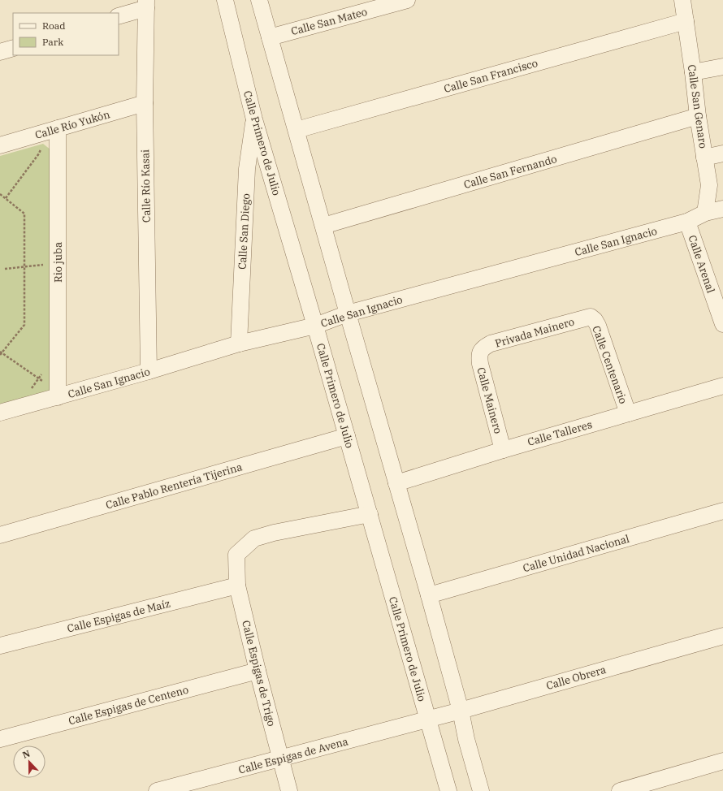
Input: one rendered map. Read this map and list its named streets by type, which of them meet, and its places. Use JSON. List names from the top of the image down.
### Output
{
  "streets": {
    "street": [
      "Calle San Mateo",
      "Calle San Francisco",
      "Calle San Genaro",
      "Calle Río Yukón",
      "Calle Primero de Julio",
      "Calle San Fernando",
      "Calle Río Kasai",
      "Calle San Diego",
      "Calle San Ignacio",
      "Rio juba",
      "Calle Arenal",
      "Privada Mainero",
      "Calle Centenario",
      "Calle Mainero",
      "Calle Talleres",
      "Calle Pablo Rentería Tijerina",
      "Calle Unidad Nacional",
      "Calle Espigas de Maíz",
      "Calle Espigas de Trigo",
      "Calle Obrera",
      "Calle Espigas de Centeno",
      "Calle Espigas de Avena"
    ]
  },
  "crossings": [
    ["Calle San Francisco", "Calle San Genaro"],
    ["Calle San Genaro", "Calle San Fernando"],
    ["Calle San Genaro", "Calle San Ignacio"],
    ["Calle Río Yukón", "Calle Río Kasai"],
    ["Calle Río Yukón", "Rio juba"],
    ["Calle Primero de Julio", "Calle San Diego"],
    ["Calle Primero de Julio", "Calle San Ignacio"],
    ["Calle Primero de Julio", "Calle Pablo Rentería Tijerina"],
    ["Calle Primero de Julio", "Calle Espigas de Trigo"],
    ["Calle Primero de Julio", "Calle Obrera"],
    ["Calle Primero de Julio", "Calle Espigas de Avena"],
    ["Calle Río Kasai", "Calle San Ignacio"],
    ["Calle San Diego", "Calle San Ignacio"],
    ["Calle San Ignacio", "Rio juba"],
    ["Calle San Ignacio", "Calle Arenal"],
    ["Privada Mainero", "Calle Centenario"],
    ["Privada Mainero", "Calle Mainero"],
    ["Calle Centenario", "Calle Talleres"],
    ["Calle Mainero", "Calle Talleres"],
    ["Calle Espigas de Maíz", "Calle Espigas de Trigo"],
    ["Calle Espigas de Trigo", "Calle Espigas de Centeno"],
    ["Calle Espigas de Trigo", "Calle Espigas de Avena"],
    ["Calle Obrera", "Calle Espigas de Avena"]
  ],
  "legend": ["Road", "Park"],
  "north": "top"
}
